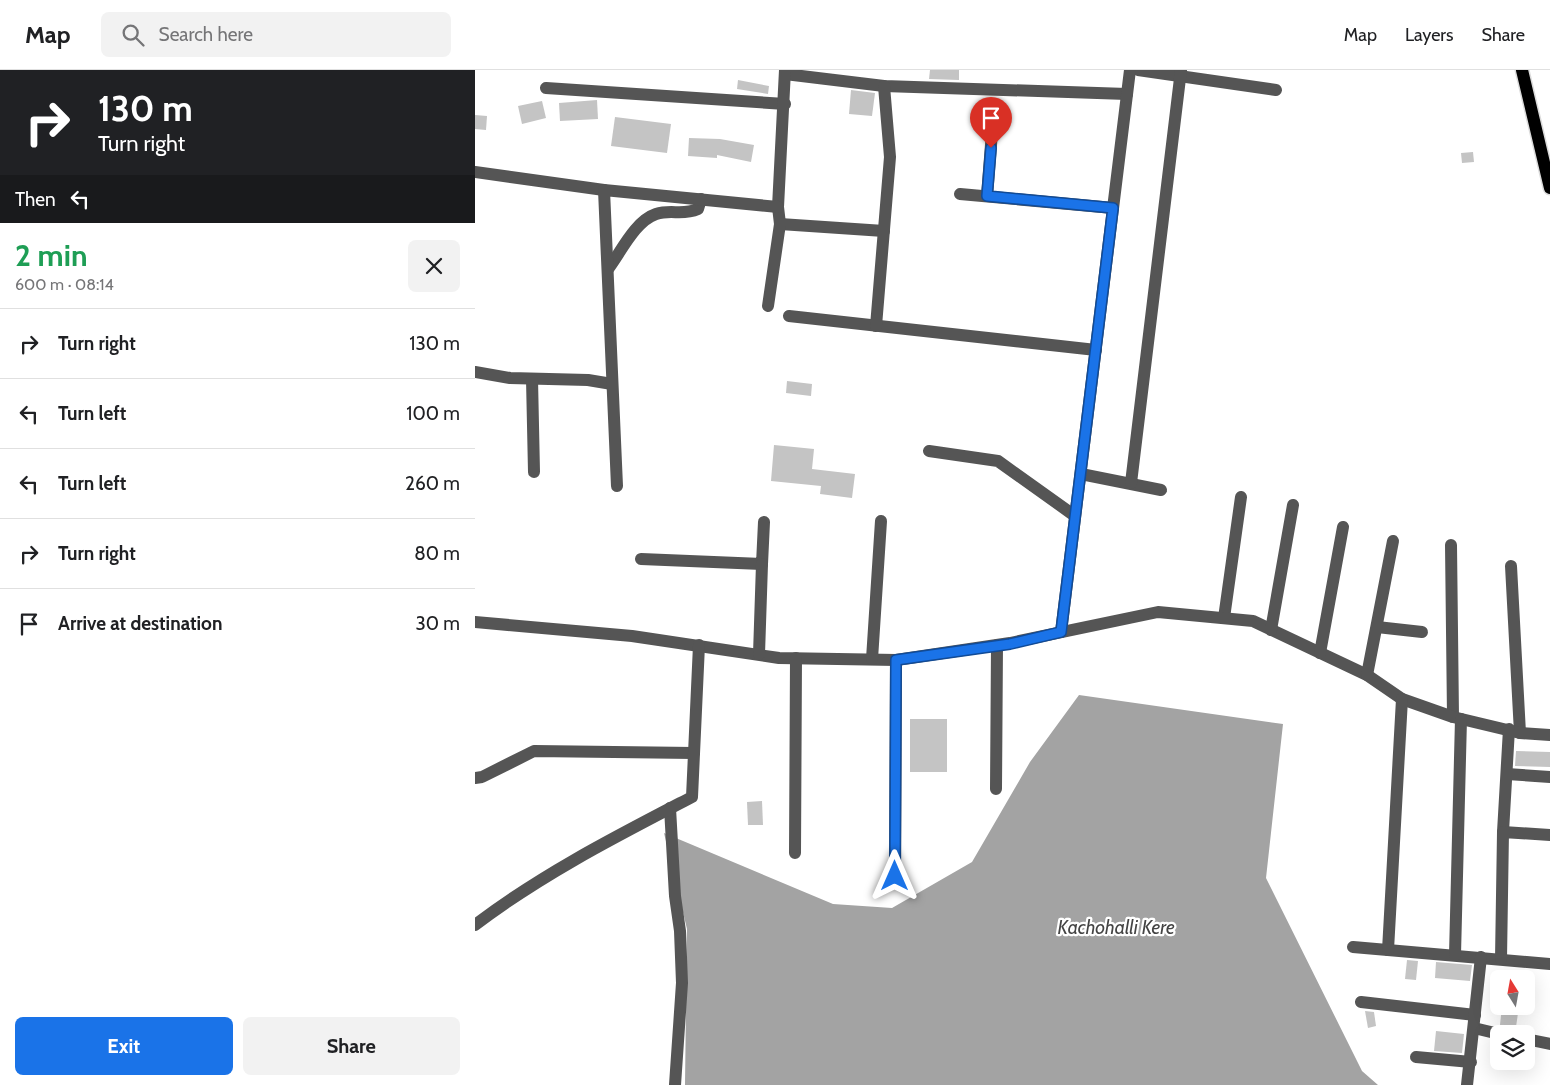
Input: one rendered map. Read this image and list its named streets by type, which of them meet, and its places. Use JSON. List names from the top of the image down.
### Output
{
  "water": ["Kachohalli Kere"],
  "north": "top",
  "page": {
    "header": "Map",
    "search": "Search here",
    "nav": ["Map", "Layers", "Share"],
    "turn": ["130 m", "Turn right"],
    "then": "Then",
    "heading": ["2 min", "600 m · 08:14"],
    "list": [
      {
        "name": "Turn right",
        "value": "130 m"
      },
      {
        "name": "Turn left",
        "value": "100 m"
      },
      {
        "name": "Turn left",
        "value": "260 m"
      },
      {
        "name": "Turn right",
        "value": "80 m"
      },
      {
        "name": "Arrive at destination",
        "value": "30 m"
      }
    ],
    "buttons": ["Exit", "Share"]
  }
}
